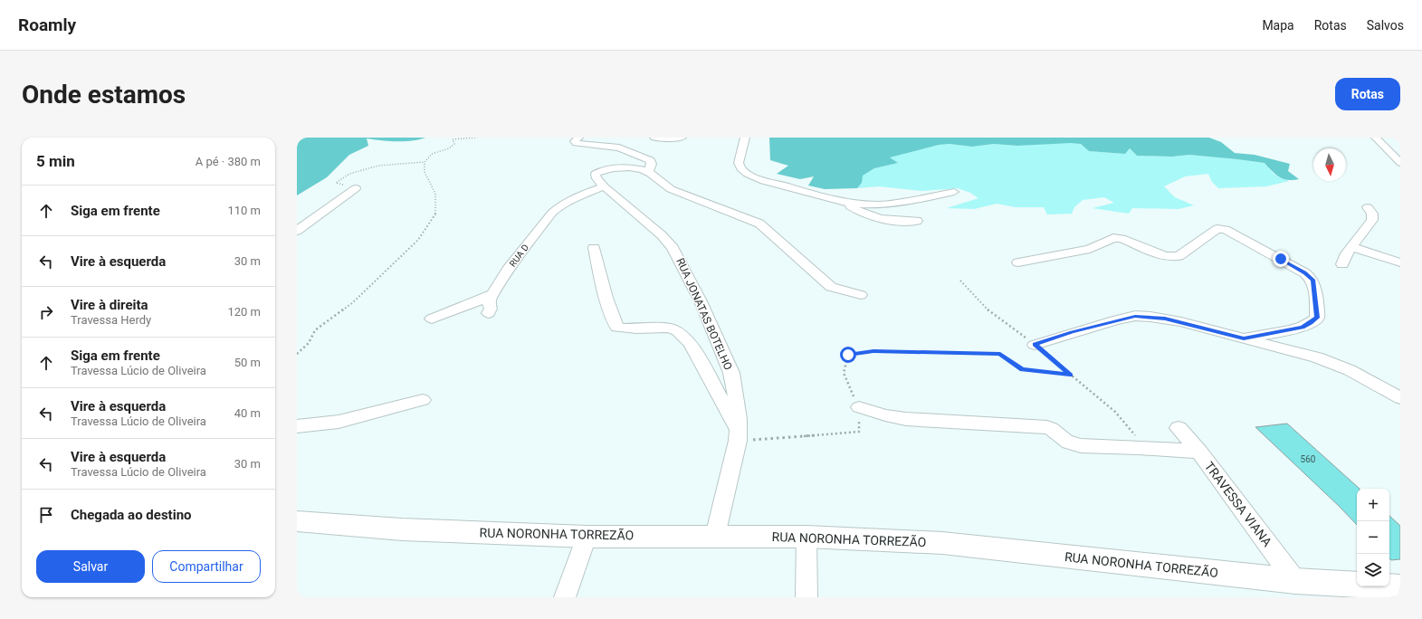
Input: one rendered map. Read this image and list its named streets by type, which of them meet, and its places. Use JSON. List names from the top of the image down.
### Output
{
  "streets": {
    "main road": ["RUA NORONHA TORREZÃO"],
    "street": ["RUA D", "RUA JONATAS BOTELHO", "TRAVESSA VIANA"]
  },
  "crossings": [
    ["RUA D", "RUA JONATAS BOTELHO"],
    ["RUA JONATAS BOTELHO", "RUA NORONHA TORREZÃO"],
    ["TRAVESSA VIANA", "RUA NORONHA TORREZÃO"]
  ],
  "house_numbers": ["560"],
  "north": "bottom",
  "page": {
    "header": "Roamly",
    "nav": ["Mapa", "Rotas", "Salvos"],
    "buttons": [
      "Rotas",
      ["Salvar", "Compartilhar"]
    ],
    "title": "Onde estamos",
    "heading": ["5 min", "A pé · 380 m"],
    "list": [
      ["Siga em frente", "110 m"],
      ["Vire à esquerda", "30 m"],
      ["Vire à direita", "Travessa Herdy", "120 m"],
      ["Siga em frente", "Travessa Lúcio de Oliveira", "50 m"],
      ["Vire à esquerda", "Travessa Lúcio de Oliveira", "40 m"],
      ["Vire à esquerda", "Travessa Lúcio de Oliveira", "30 m"],
      "Chegada ao destino"
    ],
    "map_buttons": ["+", "−"]
  }
}
